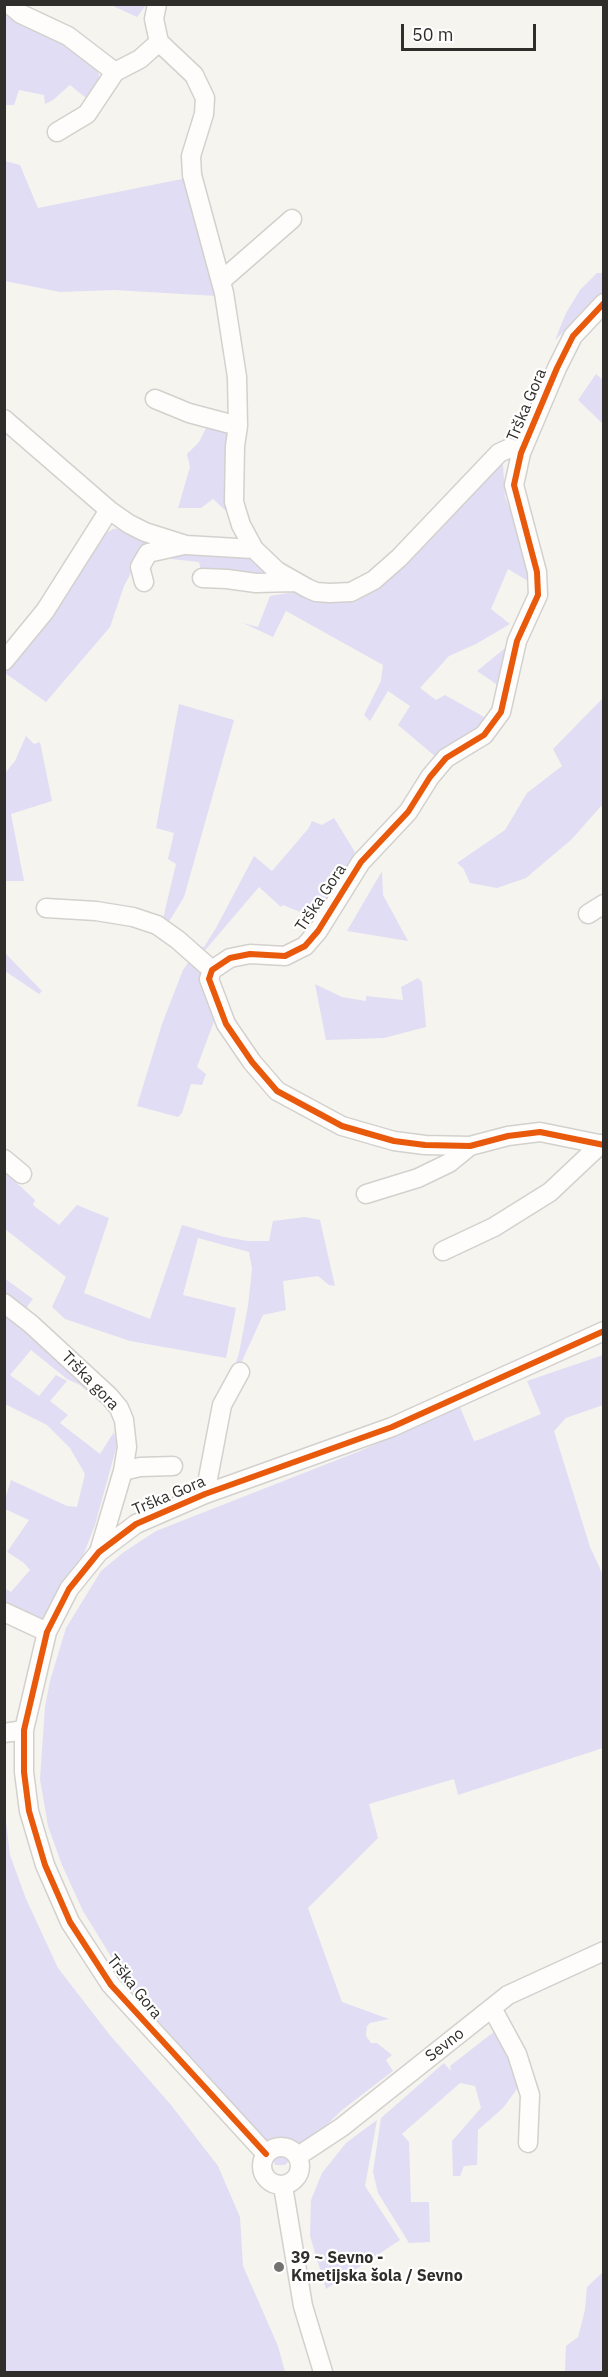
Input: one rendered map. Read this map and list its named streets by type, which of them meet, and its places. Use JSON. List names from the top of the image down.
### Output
{
  "streets": {
    "street": ["Trška Gora", "Trška gora", "Sevno"]
  },
  "crossings": [
    ["Trška Gora", "Trška gora"],
    ["Trška Gora", "Sevno"]
  ],
  "places": ["39 ~ Sevno - Kmetijska šola / Sevno"],
  "scale_bar": "50 m"
}
